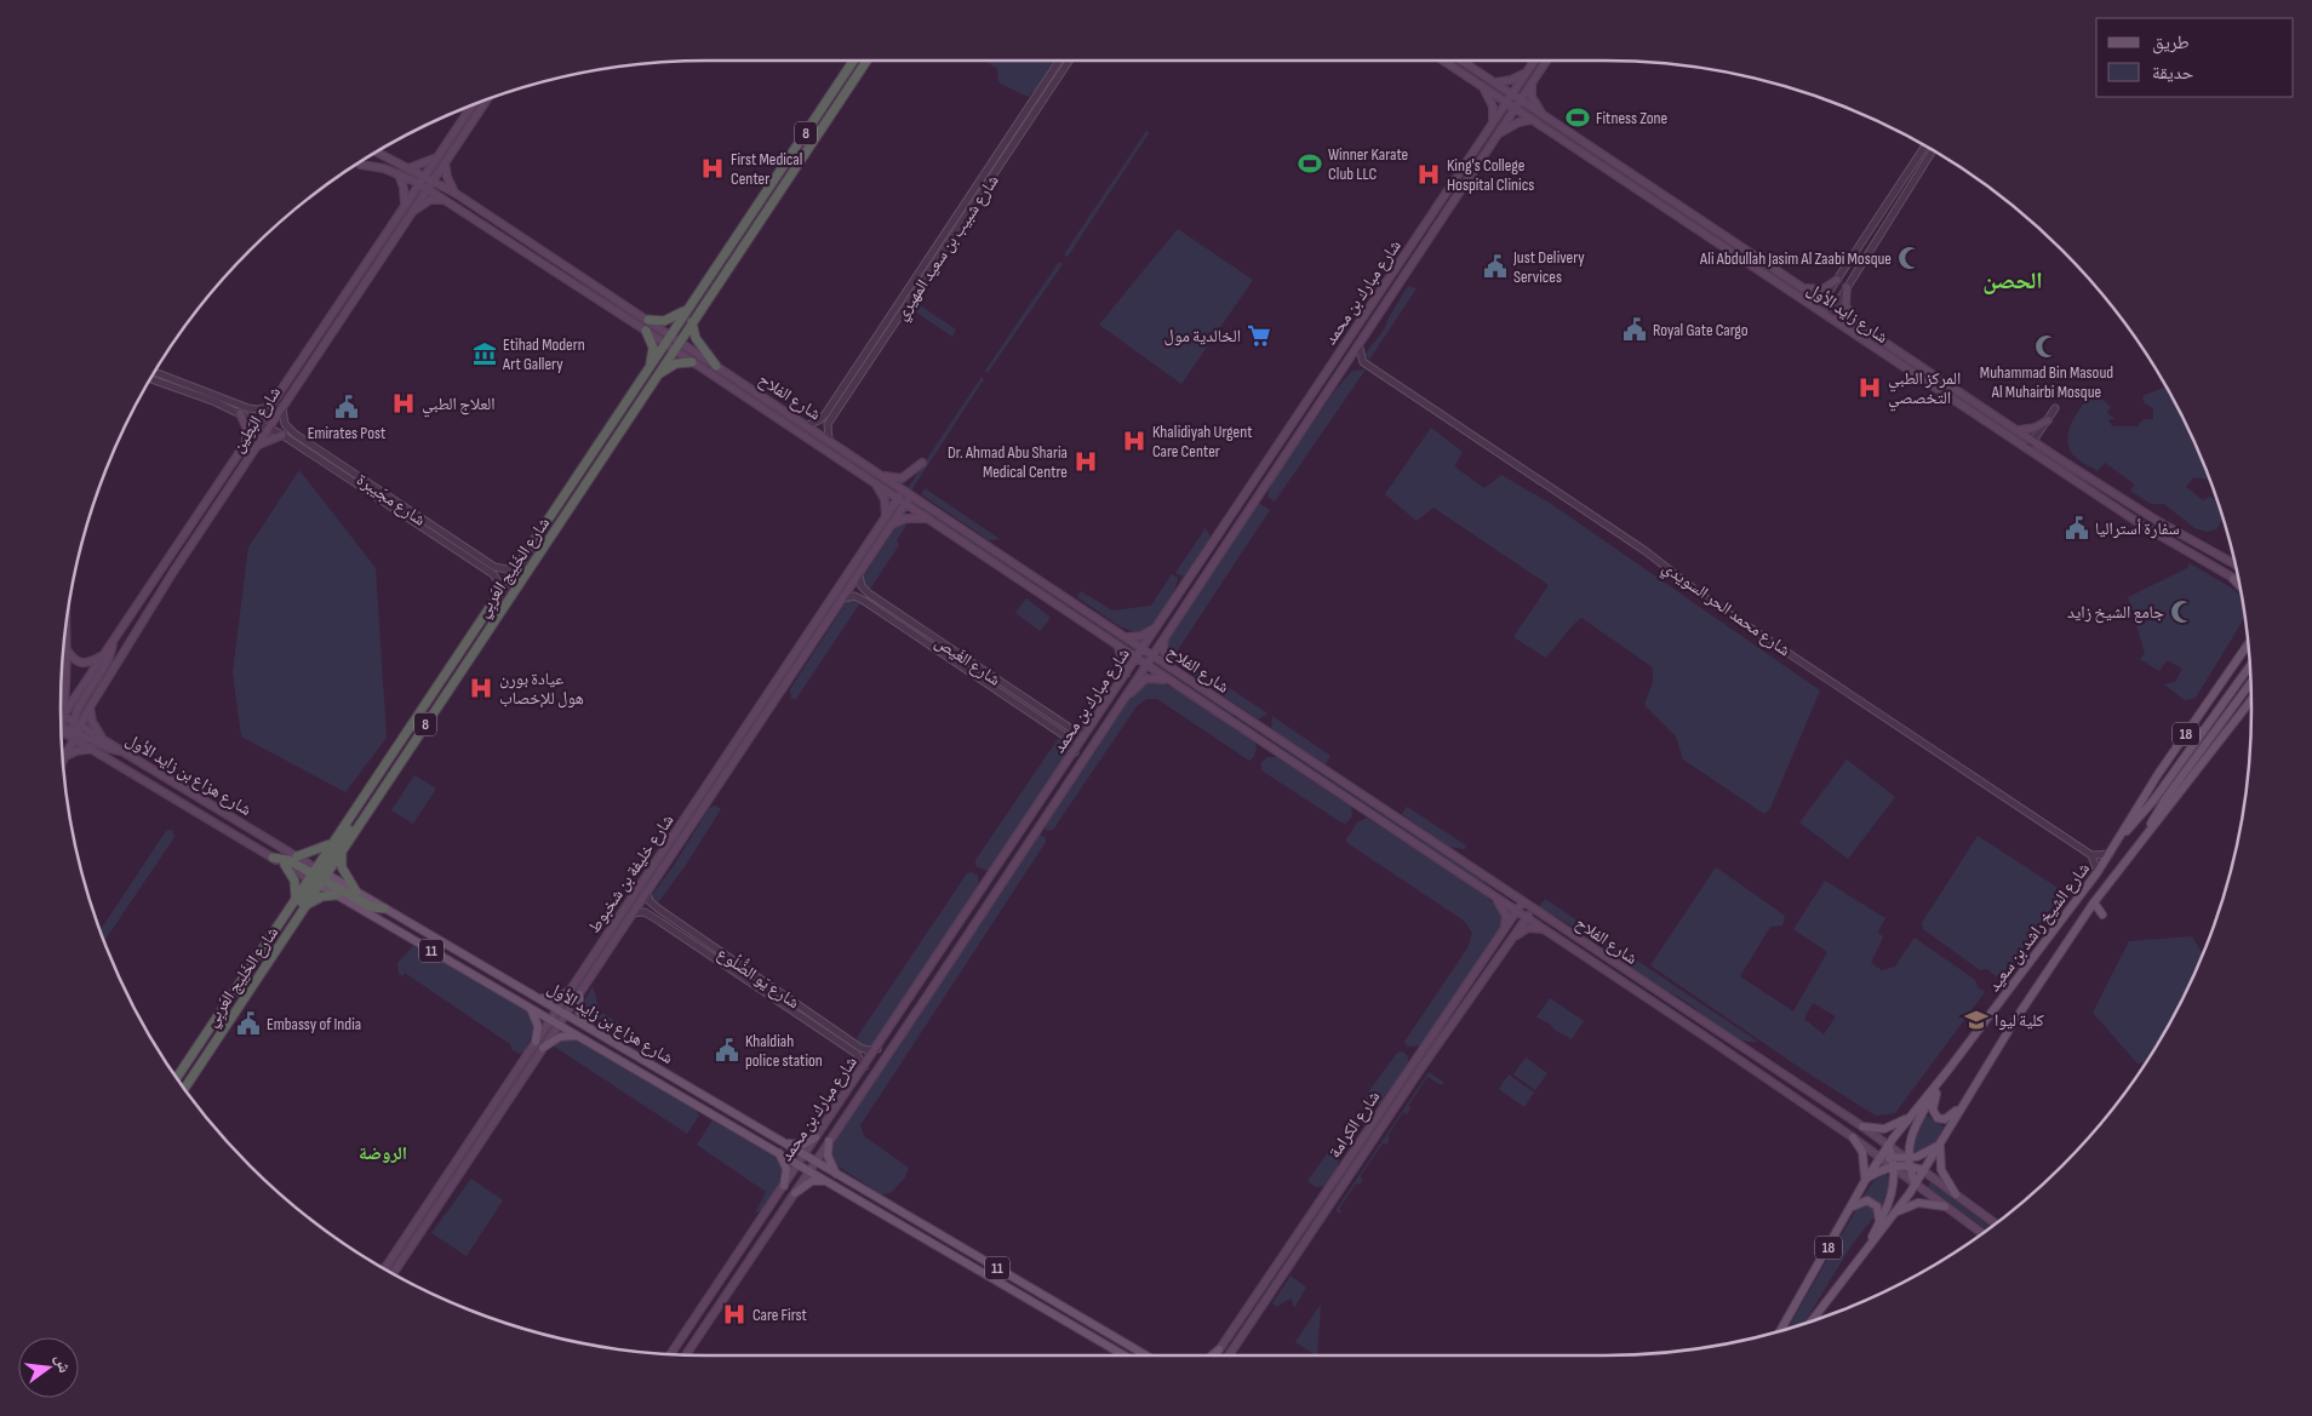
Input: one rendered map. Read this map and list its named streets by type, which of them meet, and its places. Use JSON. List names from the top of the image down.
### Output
{
  "streets": {
    "highway": ["8", "شارع الخَلِيج العَربِي"],
    "main road": [
      "شارع مبارك بن محمد",
      "شارع زايد الأول",
      "شارع الفلاح",
      "شارع البَطِين",
      "18",
      "شارع هزاع بن زايد الأول",
      "شارع خليفة بن شخبوط",
      "شارع الشيخ راشد بن سعيد",
      "11",
      "شارع الكرامة"
    ],
    "street": [
      "شارع شبيب بن سعيد المهيري",
      "شارع مجَيبرة",
      "شارع محمد الحر السويدي",
      "شارع الغَيص",
      "شارع يَو الضُّلُوع"
    ]
  },
  "crossings": [
    ["شارع شبيب بن سعيد المهيري", "شارع الفلاح"],
    ["شارع مبارك بن محمد", "شارع زايد الأول"],
    ["شارع مبارك بن محمد", "شارع الفلاح"],
    ["شارع مبارك بن محمد", "شارع الغَيص"],
    ["شارع مبارك بن محمد", "شارع هزاع بن زايد الأول"],
    ["شارع مبارك بن محمد", "شارع يَو الضُّلُوع"],
    ["شارع الفلاح", "شارع البَطِين"],
    ["شارع الفلاح", "شارع الخَلِيج العَربِي"],
    ["شارع الفلاح", "شارع خليفة بن شخبوط"],
    ["شارع الفلاح", "شارع الشيخ راشد بن سعيد"],
    ["شارع الفلاح", "شارع الكرامة"],
    ["شارع البَطِين", "شارع مجَيبرة"],
    ["شارع البَطِين", "شارع هزاع بن زايد الأول"],
    ["شارع مجَيبرة", "شارع الخَلِيج العَربِي"],
    ["شارع الخَلِيج العَربِي", "شارع هزاع بن زايد الأول"],
    ["شارع الغَيص", "شارع خليفة بن شخبوط"],
    ["شارع هزاع بن زايد الأول", "شارع خليفة بن شخبوط"],
    ["شارع خليفة بن شخبوط", "شارع يَو الضُّلُوع"]
  ],
  "districts": ["الحصن", "الروضة"],
  "places": {
    "sports": ["Fitness Zone", "Winner Karate Club LLC"],
    "hospital": [
      "First Medical Center",
      "King's College Hospital Clinics",
      "المركز الطبي التخصصي",
      "العلاج الطبي",
      "Khalidiyah Urgent Care Center",
      "Dr. Ahmad Abu Sharia Medical Centre",
      "عيادة بورن هول للإخصاب",
      "Care First"
    ],
    "mosque": ["Ali Abdullah Jasim Al Zaabi Mosque", "Muhammad Bin Masoud Al Muhairbi Mosque", "جامع الشيخ زايد"],
    "public building": [
      "Just Delivery Services",
      "Royal Gate Cargo",
      "Emirates Post",
      "سفارة أستراليا",
      "Embassy of India",
      "Khaldiah police station"
    ],
    "supermarket": ["الخالدية مول"],
    "museum": ["Etihad Modern Art Gallery"],
    "school or university": ["كلية ليوا"]
  },
  "legend": ["طريق", "حديقة"],
  "north": "right"
}
